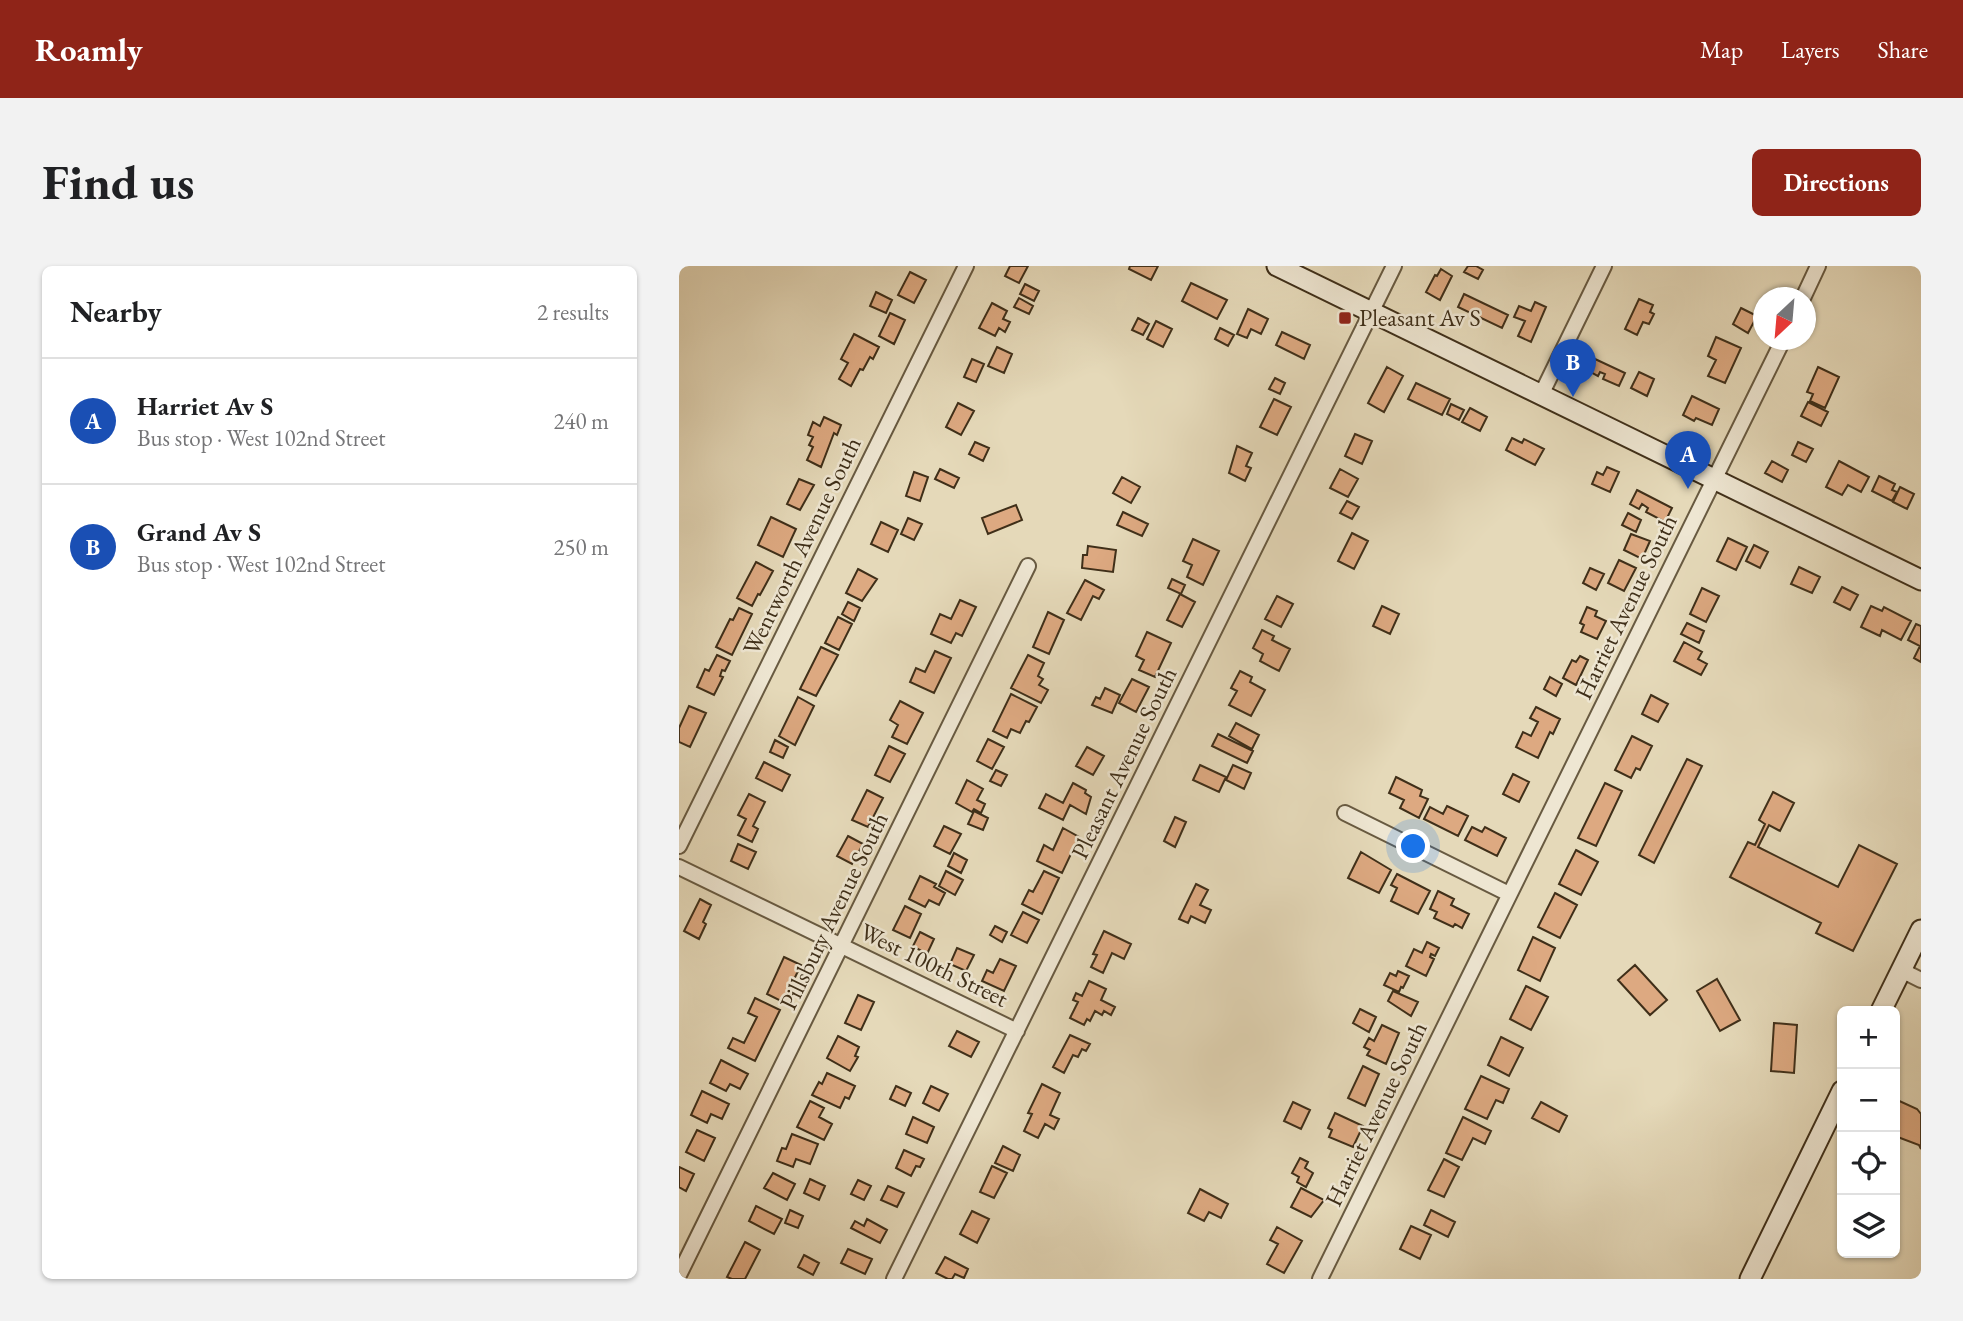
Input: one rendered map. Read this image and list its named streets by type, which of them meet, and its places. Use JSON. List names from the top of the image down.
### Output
{
  "streets": {
    "street": [
      "Wentworth Avenue South",
      "Harriet Avenue South",
      "Pleasant Avenue South",
      "Pillsbury Avenue South",
      "West 100th Street"
    ]
  },
  "crossings": [
    ["Pleasant Avenue South", "West 100th Street"],
    ["Pillsbury Avenue South", "West 100th Street"]
  ],
  "places": {
    "transit": ["Pleasant Av S"]
  },
  "north": "bottom left",
  "page": {
    "header": "Roamly",
    "nav": ["Map", "Layers", "Share"],
    "buttons": "Directions",
    "title": "Find us",
    "heading": ["Nearby", "2 results"],
    "pins": ["B", "A"],
    "list": [
      {
        "mark": "A",
        "name": "Harriet Av S",
        "note": "Bus stop · West 102nd Street",
        "value": "240 m"
      },
      {
        "mark": "B",
        "name": "Grand Av S",
        "note": "Bus stop · West 102nd Street",
        "value": "250 m"
      }
    ],
    "map_buttons": ["+", "−"]
  }
}
